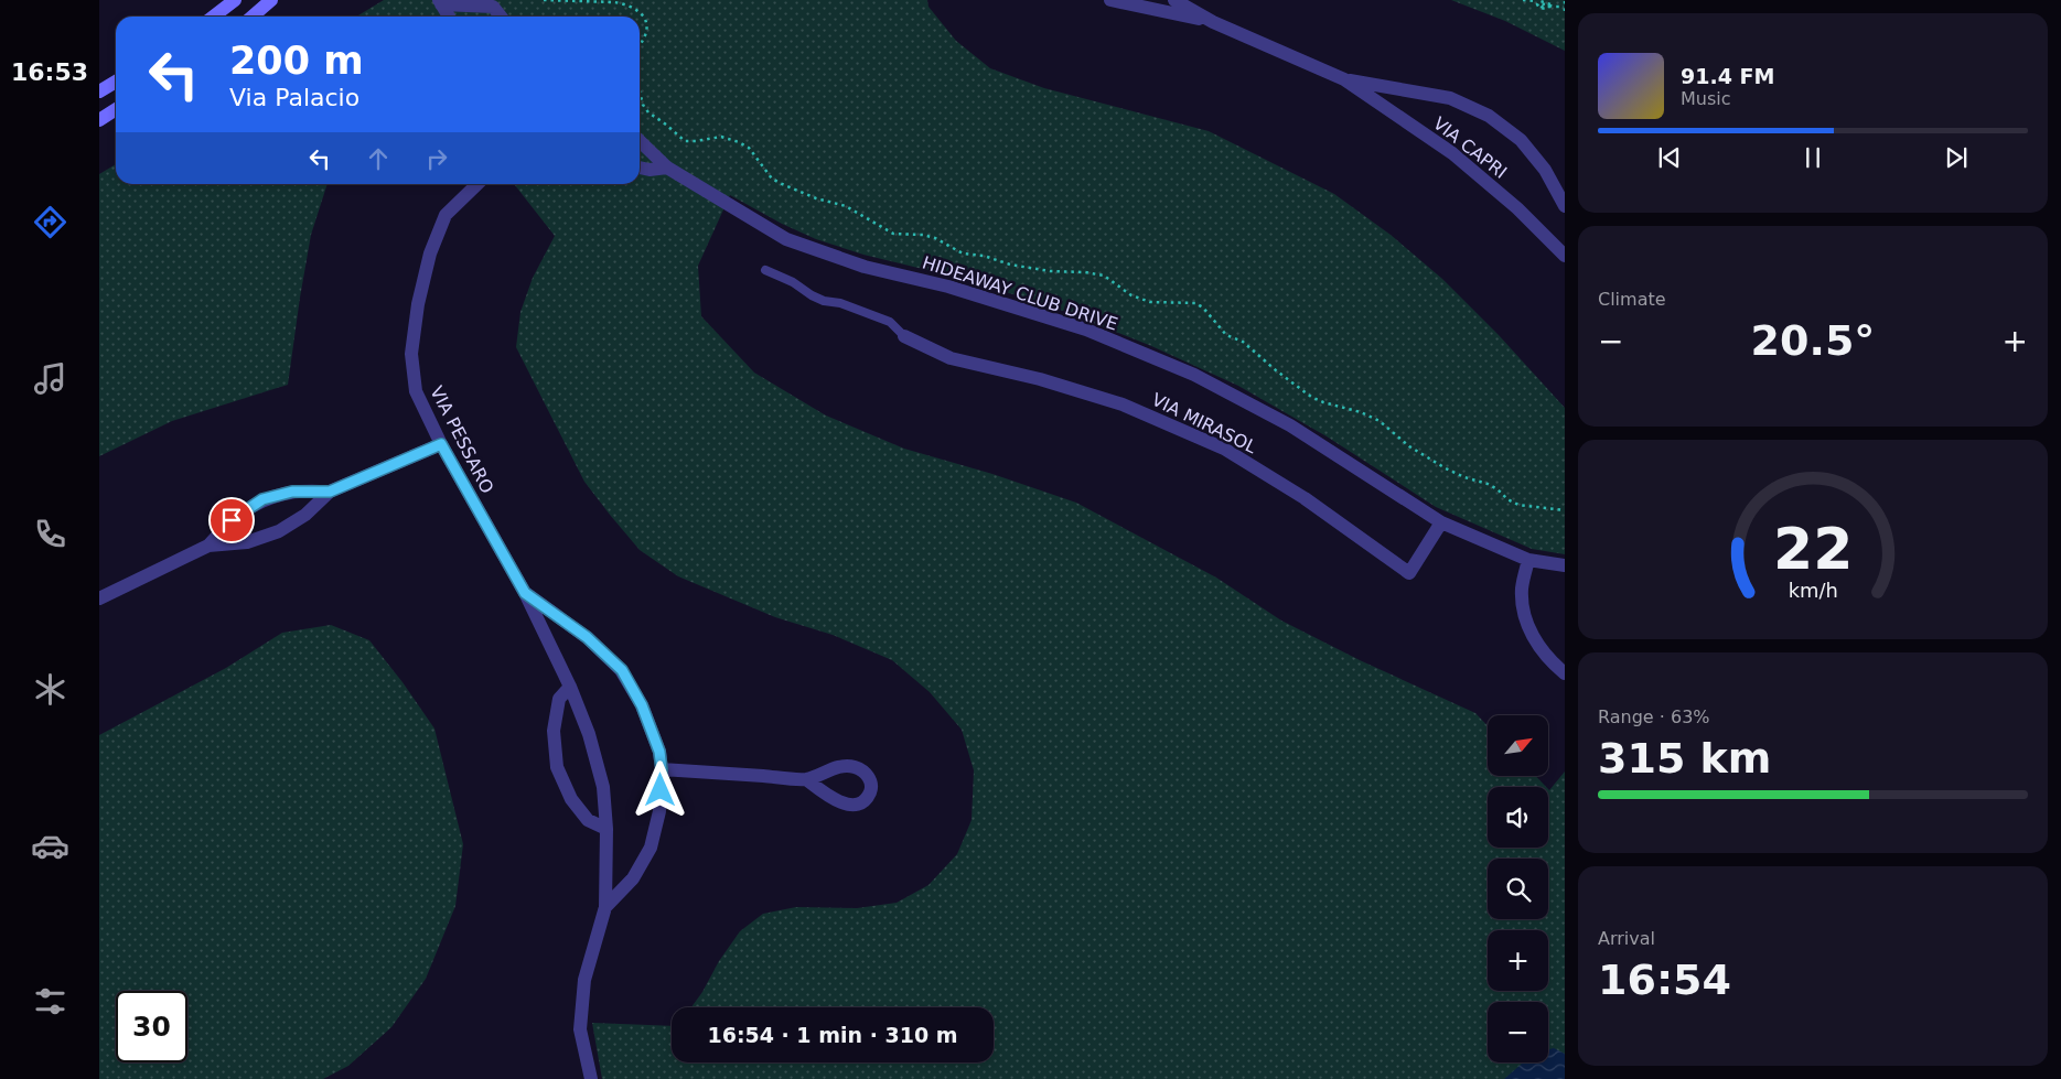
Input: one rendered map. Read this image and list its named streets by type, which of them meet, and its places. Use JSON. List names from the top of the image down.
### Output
{
  "streets": {
    "street": [
      "VIA CAPRI",
      "HIDEAWAY CLUB DRIVE",
      "VIA MIRASOL",
      "VIA PESSARO"
    ]
  },
  "crossings": [
    ["HIDEAWAY CLUB DRIVE", "VIA MIRASOL"]
  ],
  "north": "top right",
  "page": {
    "tabs": "16:53",
    "turn": ["200 m", "Via Palacio"],
    "song": ["91.4 FM", "Music"],
    "tile": [
      "Climate",
      ["Range · 63%", "315 km"],
      ["Arrival", "16:54"]
    ],
    "heat": ["−", "20.5°", "+"],
    "map_buttons": ["+", "−"],
    "limit": "30",
    "trip": "16:54 · 1 min · 310 m",
    "gauge": ["22", "km/h"]
  }
}
